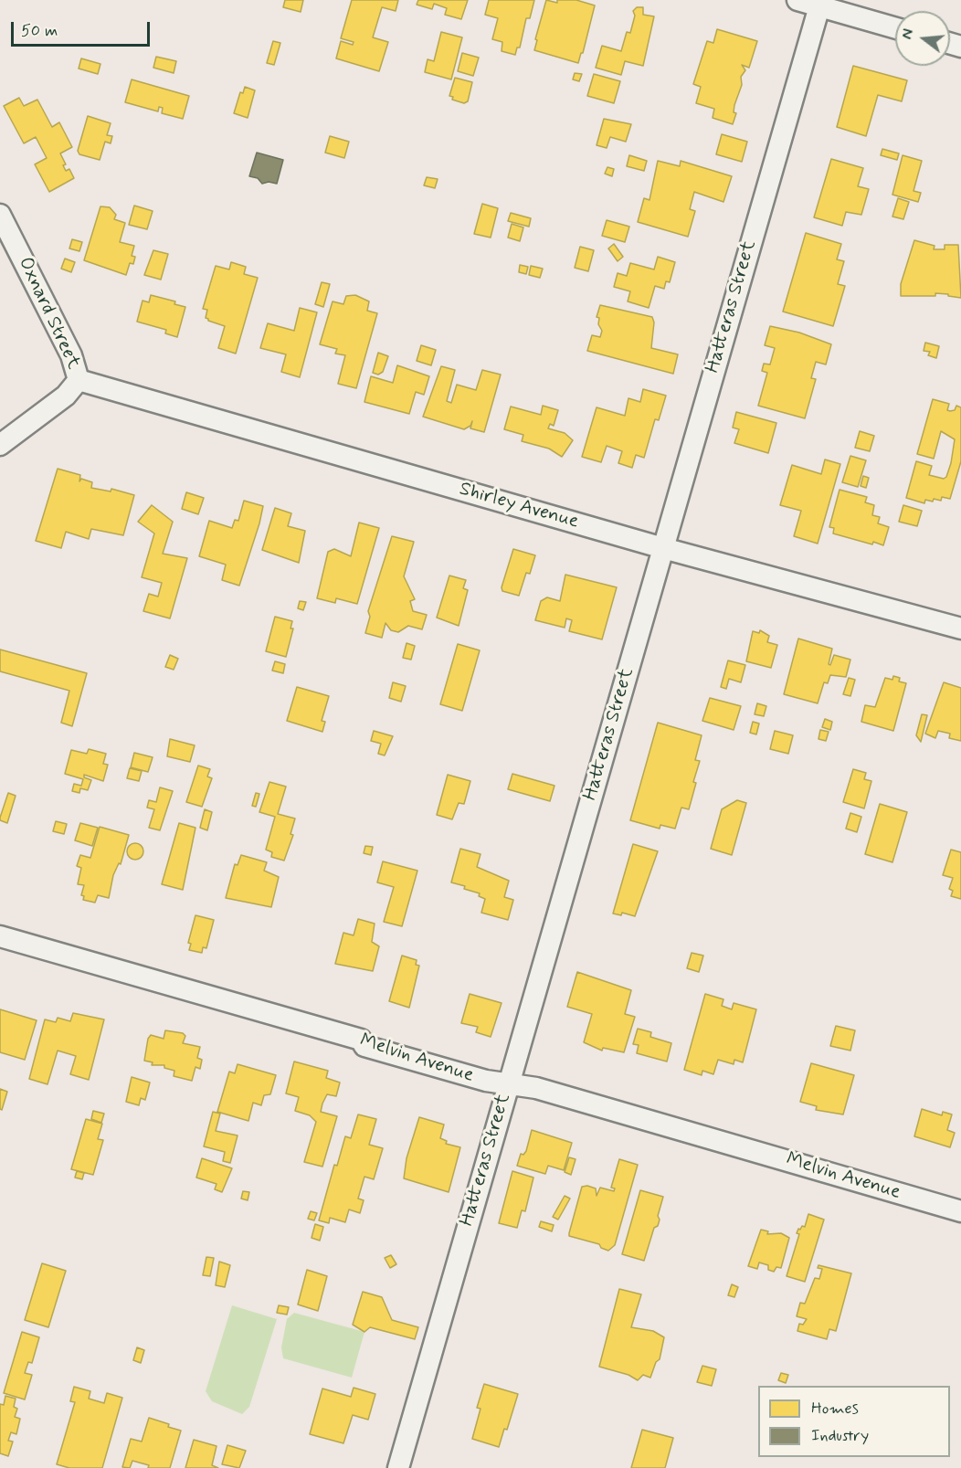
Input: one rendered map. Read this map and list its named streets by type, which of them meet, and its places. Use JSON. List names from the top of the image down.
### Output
{
  "streets": {
    "street": [
      "Hatteras Street",
      "Oxnard Street",
      "Shirley Avenue",
      "Melvin Avenue"
    ]
  },
  "crossings": [
    ["Hatteras Street", "Shirley Avenue"],
    ["Hatteras Street", "Melvin Avenue"],
    ["Oxnard Street", "Shirley Avenue"]
  ],
  "legend": ["Homes", "Industry"],
  "scale_bar": "50 m",
  "north": "left"
}
